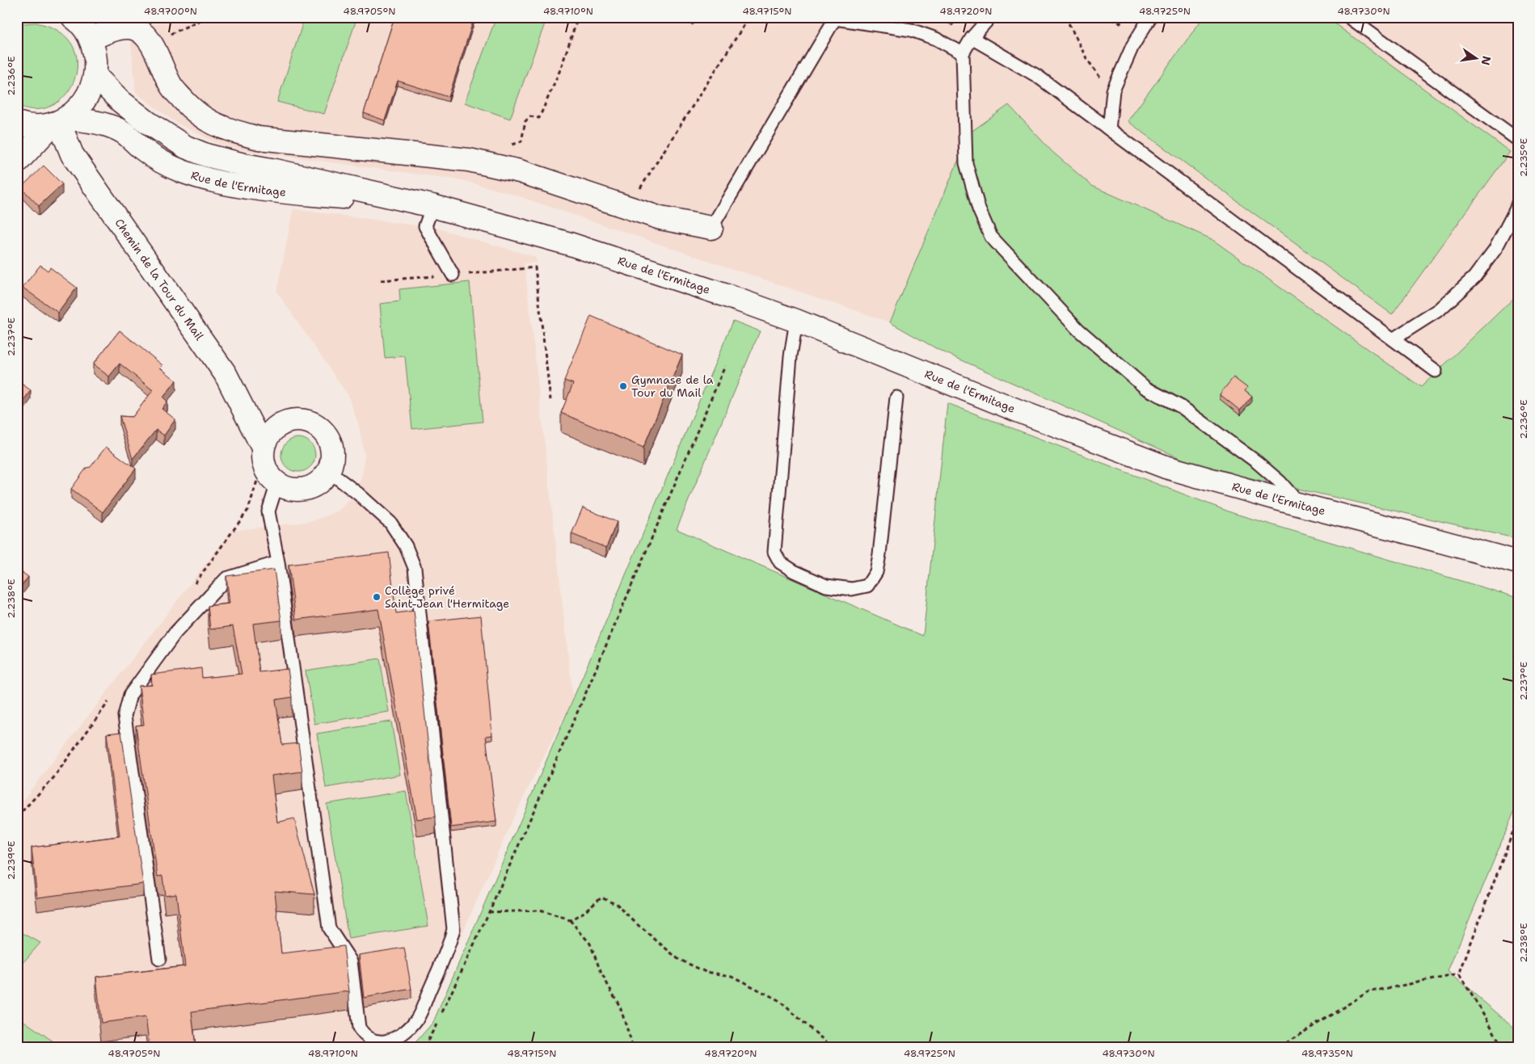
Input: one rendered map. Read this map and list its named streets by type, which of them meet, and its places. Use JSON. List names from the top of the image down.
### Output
{
  "streets": {
    "street": ["Rue de l'Ermitage", "Chemin de la Tour du Mail"]
  },
  "crossings": [
    ["Rue de l'Ermitage", "Chemin de la Tour du Mail"]
  ],
  "places": ["Gymnase de la Tour du Mail", "Collège privé Saint-Jean l'Hermitage"],
  "north": "right",
  "coordinates": [
    "48.9700°N",
    "48.9705°N",
    "48.9710°N",
    "48.9715°N",
    "48.9720°N",
    "48.9725°N",
    "48.9730°N",
    "2.236°E",
    "2.235°E",
    "2.237°E",
    "2.238°E",
    "2.239°E",
    "48.9735°N"
  ]
}
